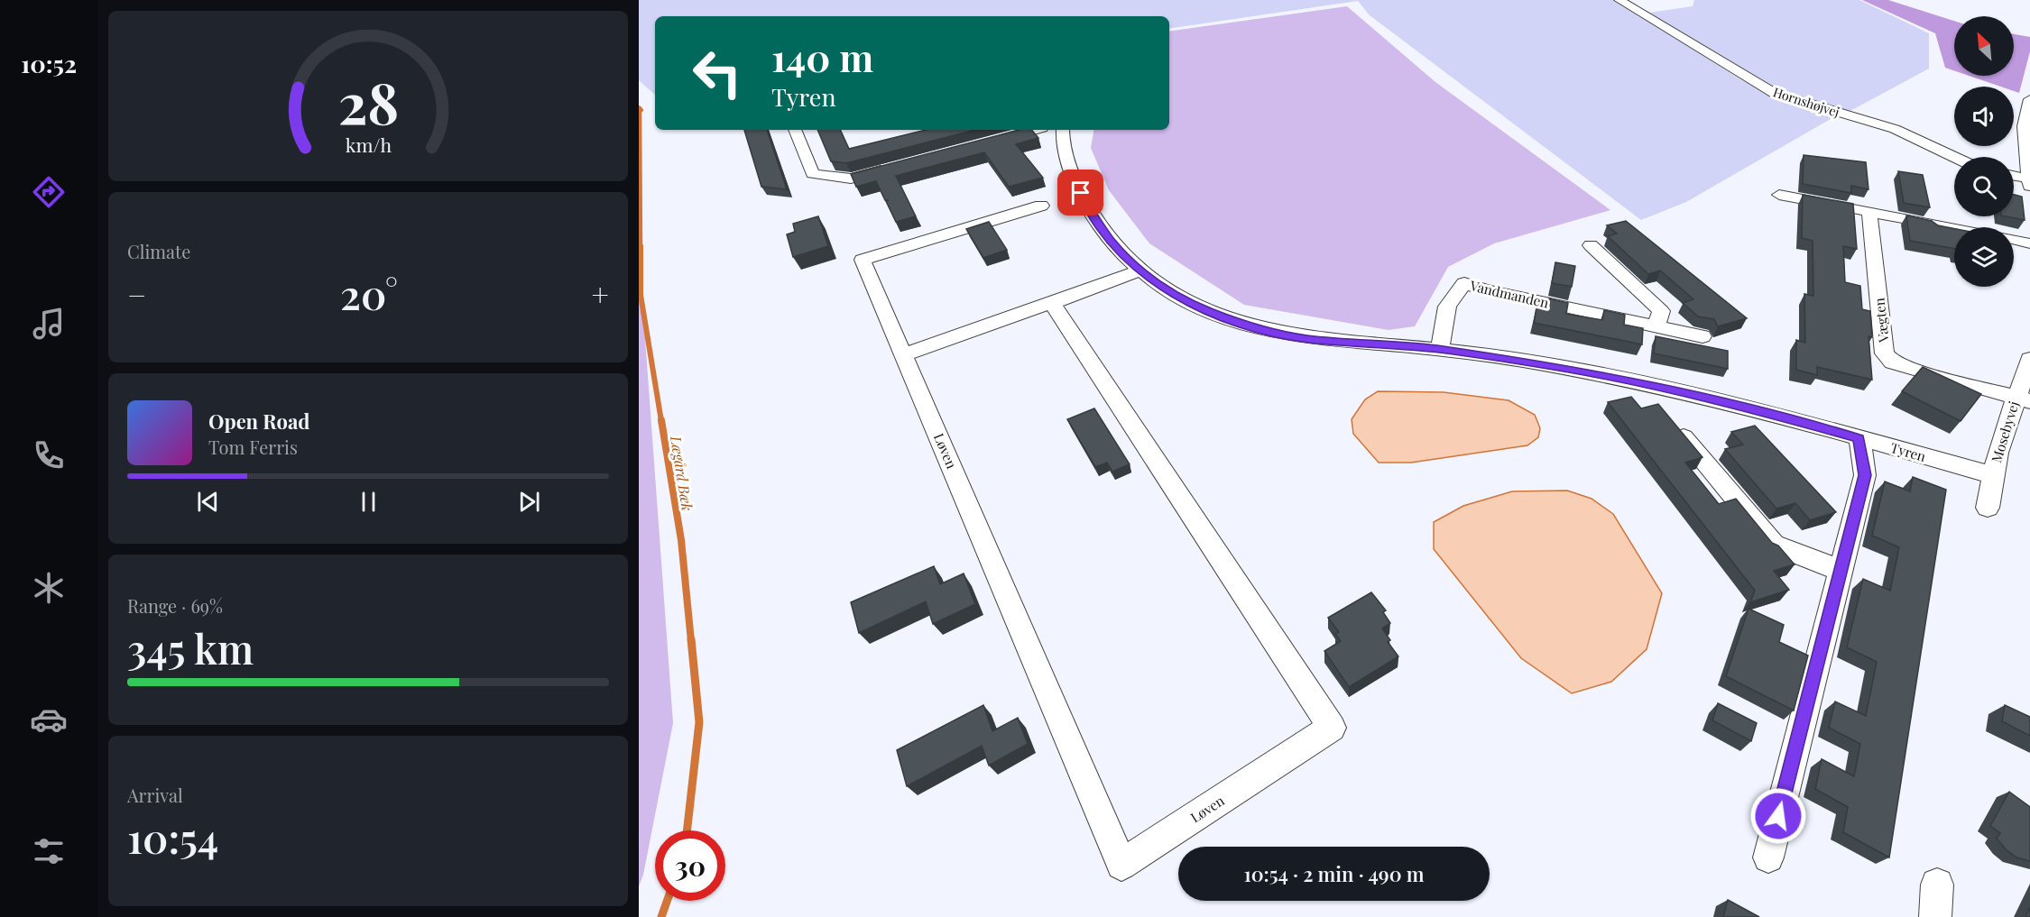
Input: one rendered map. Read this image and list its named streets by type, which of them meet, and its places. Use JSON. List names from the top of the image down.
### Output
{
  "streets": {
    "street": [
      "Hornshøjvej",
      "Vandmanden",
      "Vægten",
      "Mosebyvej",
      "Løven",
      "Tyren"
    ]
  },
  "crossings": [
    ["Vandmanden", "Tyren"],
    ["Vægten", "Mosebyvej"],
    ["Mosebyvej", "Tyren"]
  ],
  "water": ["Lægård Bæk"],
  "north": "top left",
  "page": {
    "tabs": "10:52",
    "turn": ["140 m", "Tyren"],
    "tile": [
      "Climate",
      ["Range · 69%", "345 km"],
      ["Arrival", "10:54"]
    ],
    "heat": ["−", "20°", "+"],
    "song": ["Open Road", "Tom Ferris"],
    "limit": "30",
    "trip": "10:54 · 2 min · 490 m",
    "gauge": ["28", "km/h"]
  }
}
